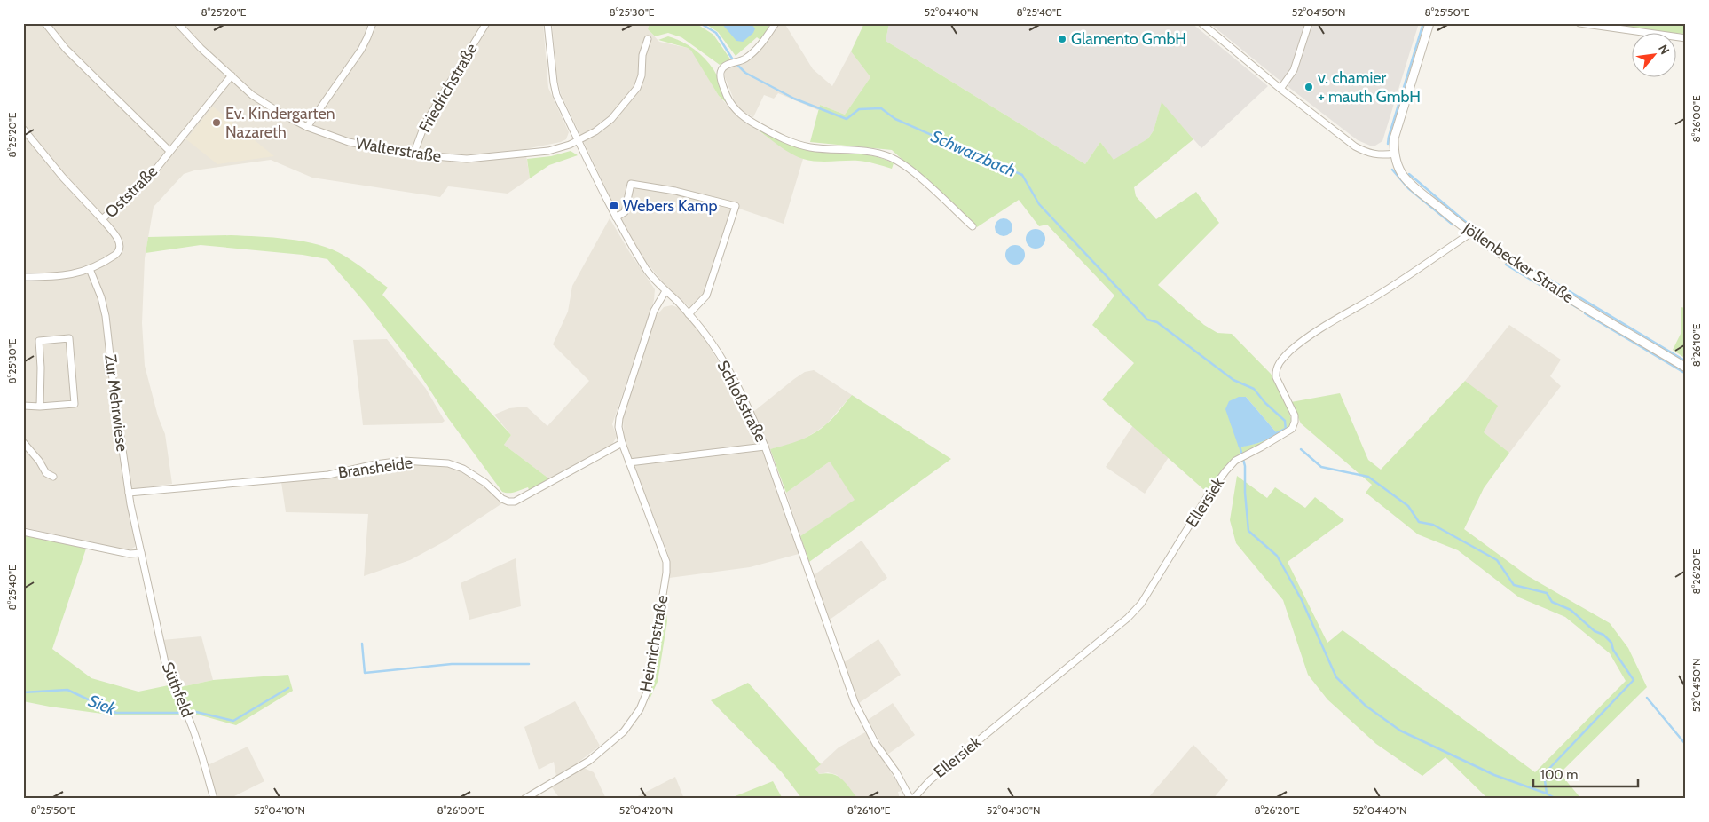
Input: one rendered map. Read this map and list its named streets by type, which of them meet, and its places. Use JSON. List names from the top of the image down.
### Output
{
  "streets": {
    "street": [
      "Friedrichstraße",
      "Walterstraße",
      "Oststraße",
      "Jöllenbecker Straße",
      "Schloßstraße",
      "Zur Mehrwiese",
      "Bransheide",
      "Ellersiek",
      "Heinrichstraße",
      "Süthfeld"
    ]
  },
  "crossings": [
    ["Friedrichstraße", "Walterstraße"],
    ["Walterstraße", "Oststraße"],
    ["Walterstraße", "Schloßstraße"],
    ["Oststraße", "Zur Mehrwiese"],
    ["Jöllenbecker Straße", "Ellersiek"],
    ["Schloßstraße", "Ellersiek"],
    ["Schloßstraße", "Heinrichstraße"],
    ["Zur Mehrwiese", "Bransheide"],
    ["Zur Mehrwiese", "Süthfeld"],
    ["Bransheide", "Heinrichstraße"]
  ],
  "water": ["Schwarzbach", "Siek"],
  "places": {
    "other": ["Glamento GmbH", "v. chamier + mauth GmbH", "Ev. Kindergarten Nazareth"],
    "transit": ["Webers Kamp"]
  },
  "scale_bar": "100 m",
  "north": "top right",
  "coordinates": [
    "8°25'20\"E",
    "8°25'30\"E",
    "52°04'40\"N",
    "8°25'40\"E",
    "52°04'50\"N",
    "8°25'50\"E",
    "8°26'00\"E",
    "8°26'10\"E",
    "8°26'20\"E",
    "52°04'10\"N",
    "52°04'20\"N",
    "52°04'30\"N"
  ]
}
